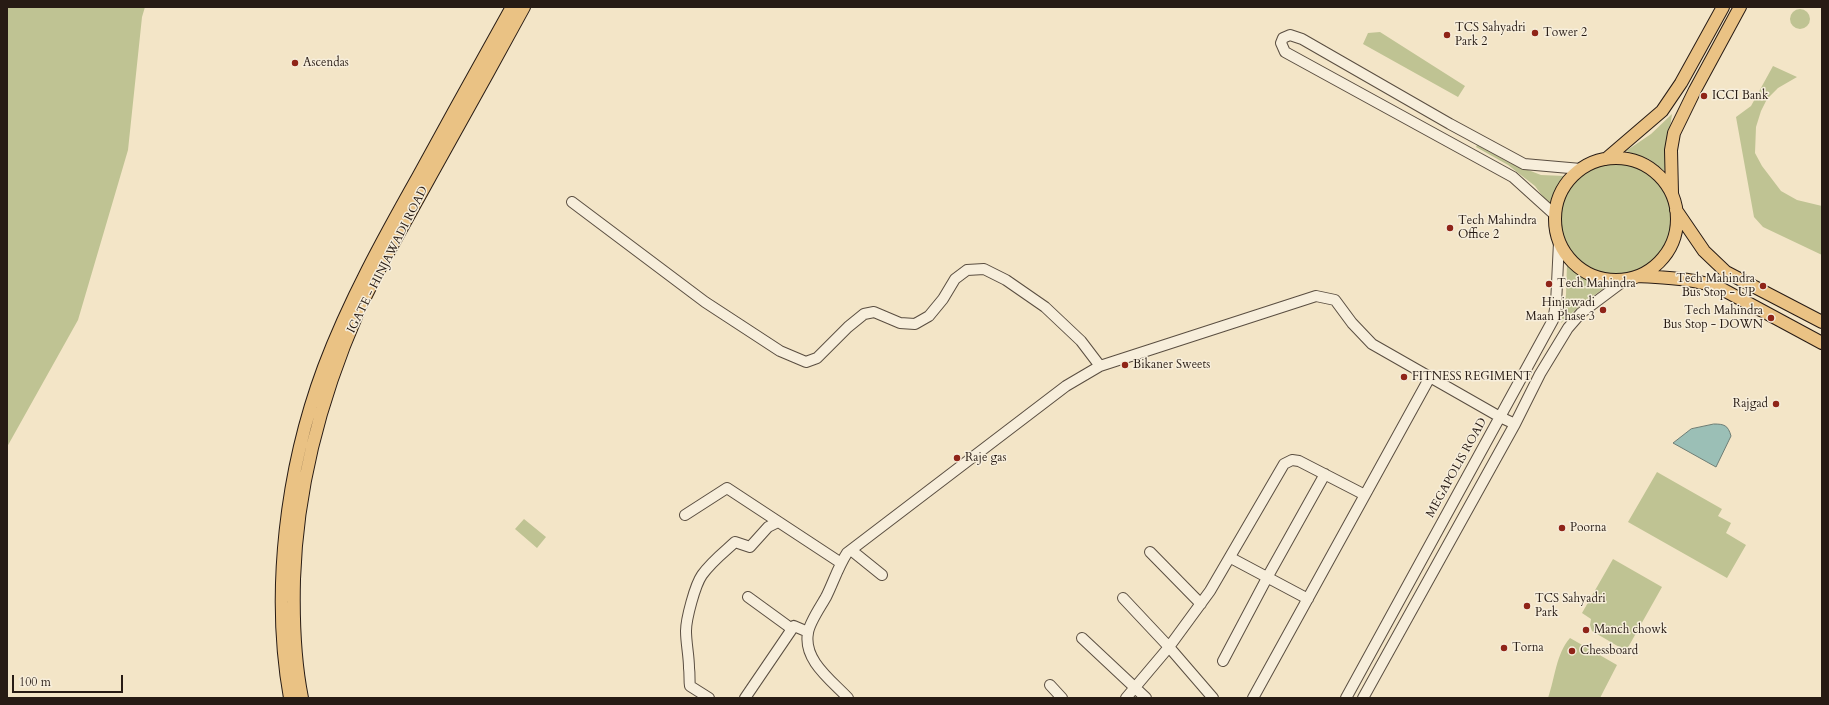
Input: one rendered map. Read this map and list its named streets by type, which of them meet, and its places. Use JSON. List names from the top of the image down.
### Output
{
  "streets": {
    "main road": ["IGATE - HINJAWADI ROAD"],
    "street": ["MEGAPOLIS ROAD"]
  },
  "places": [
    "Tower 2",
    "TCS Sahyadri Park 2",
    "Ascendas",
    "ICCI Bank",
    "Tech Mahindra Office 2",
    "Tech Mahindra",
    "Tech Mahindra Bus Stop - UP",
    "Hinjawadi Maan Phase 3",
    "Tech Mahindra Bus Stop - DOWN",
    "Bikaner Sweets",
    "FITNESS REGIMENT",
    "Rajgad",
    "Raje gas",
    "Poorna",
    "TCS Sahyadri Park",
    "Manch chowk",
    "Torna",
    "Chessboard"
  ],
  "scale_bar": "100 m"
}
